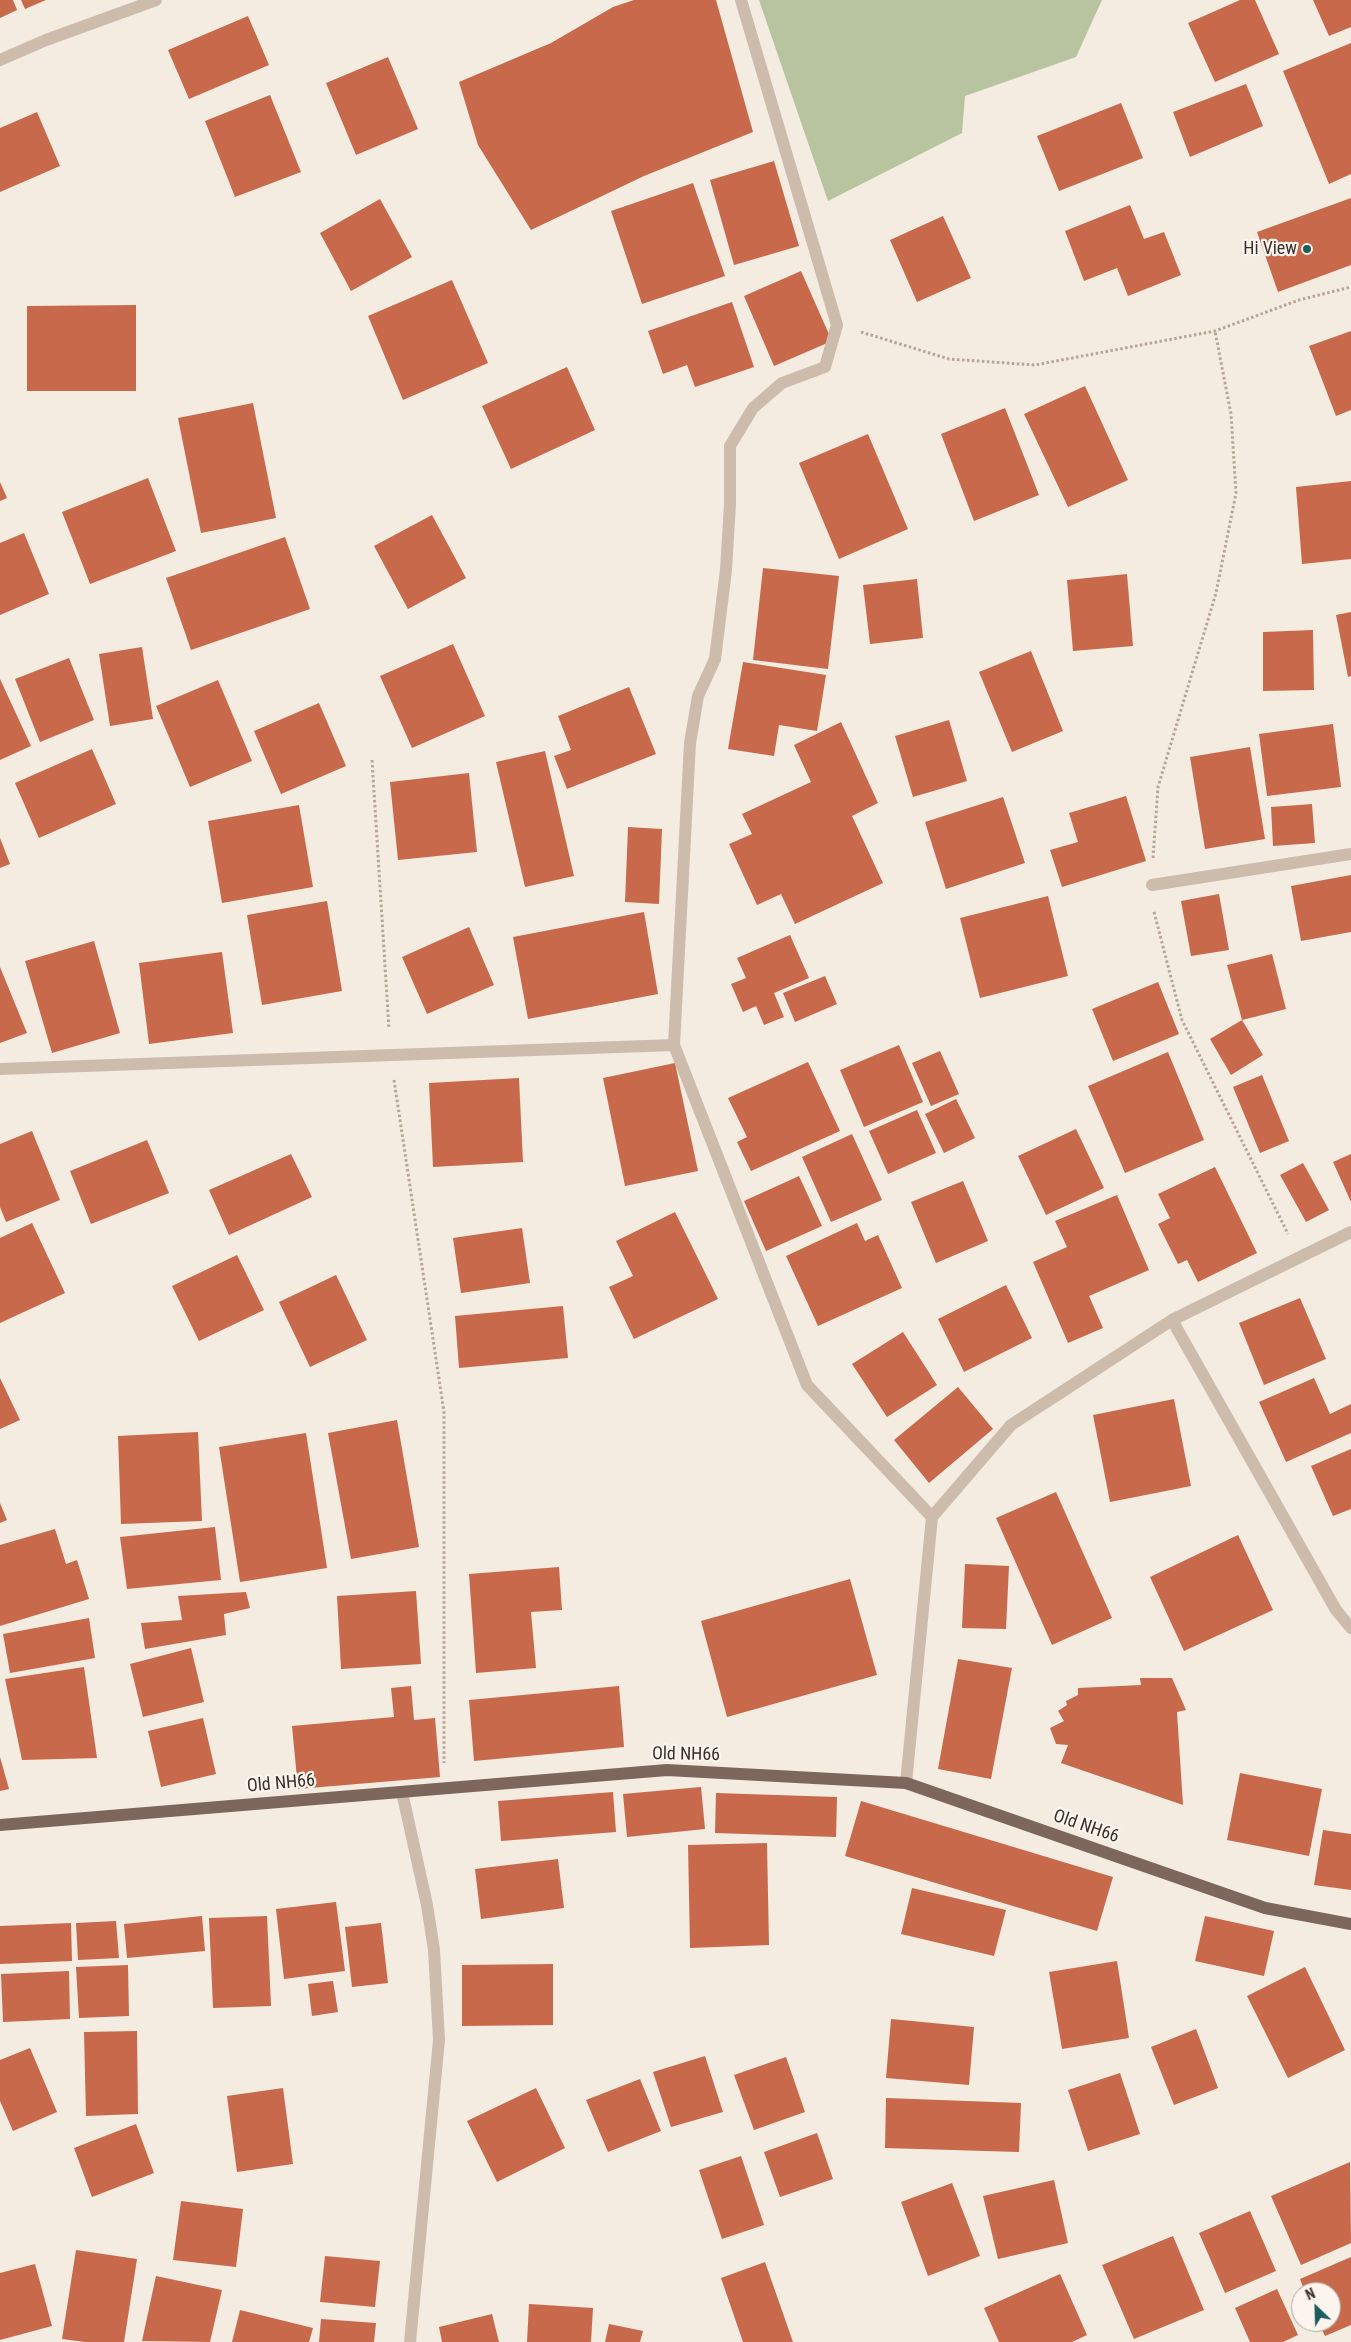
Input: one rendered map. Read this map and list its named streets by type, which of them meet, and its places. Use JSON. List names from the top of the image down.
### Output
{
  "streets": {
    "main road": ["Old NH66"]
  },
  "places": ["Hi View"],
  "north": "top left"
}
